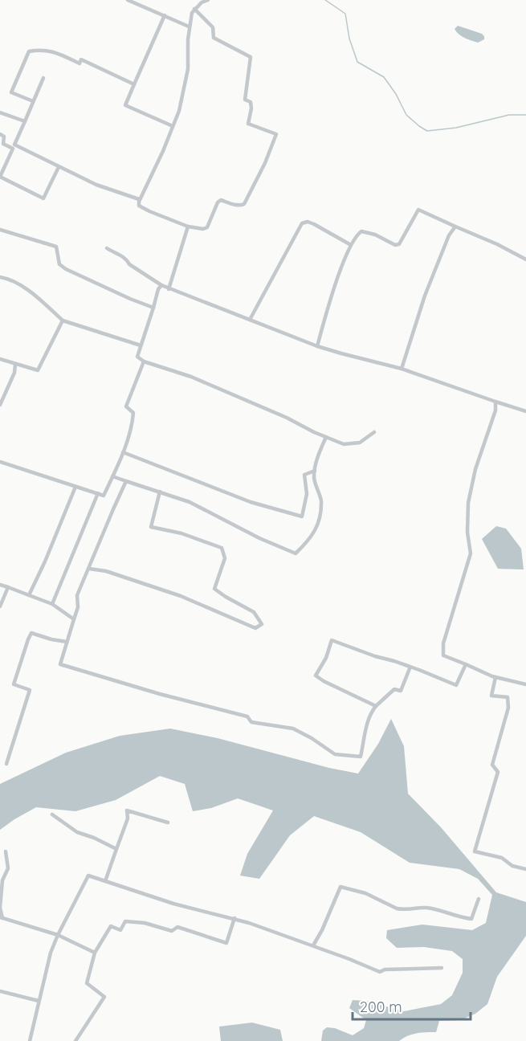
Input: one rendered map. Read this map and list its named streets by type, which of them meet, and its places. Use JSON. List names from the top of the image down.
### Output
{
  "scale_bar": "200 m"
}
